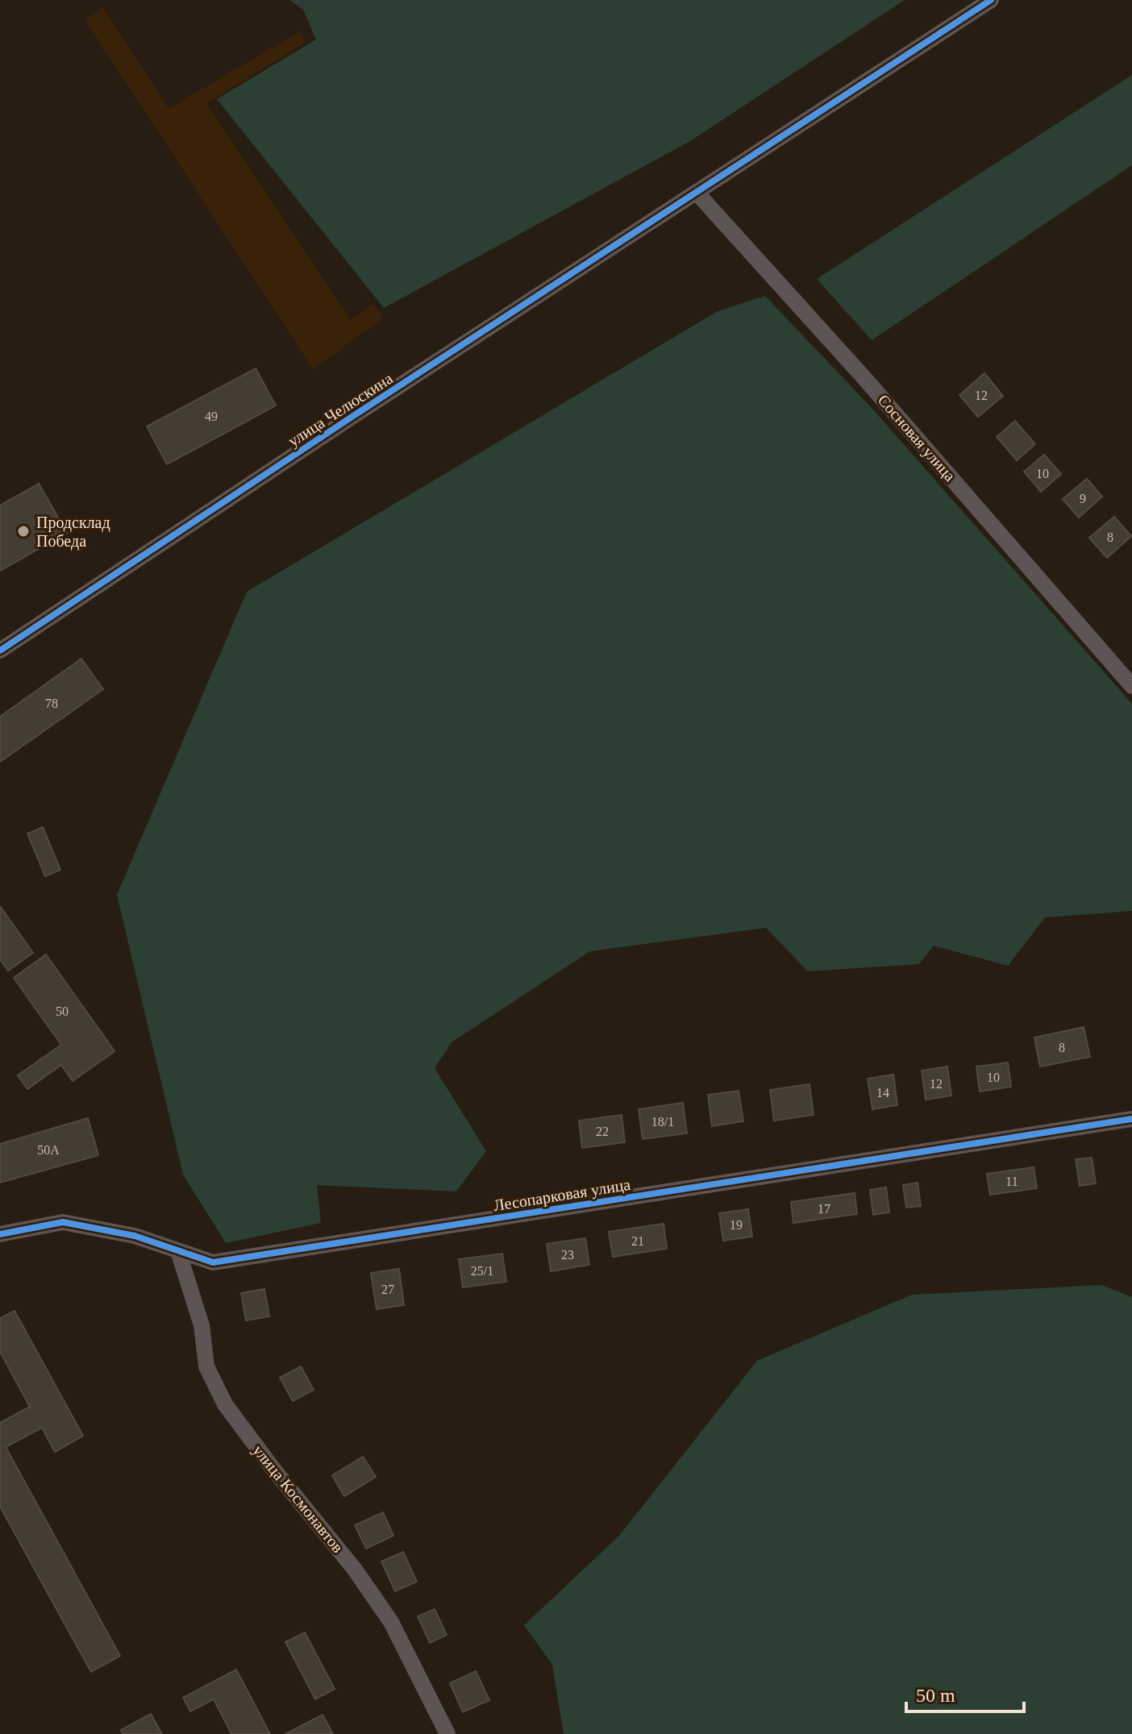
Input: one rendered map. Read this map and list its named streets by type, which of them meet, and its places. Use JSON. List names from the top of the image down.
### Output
{
  "streets": {
    "street": [
      "улица Челюскина",
      "Сосновая улица",
      "Лесопарковая улица",
      "улица Космонавтов"
    ]
  },
  "crossings": [
    ["улица Челюскина", "Сосновая улица"],
    ["Лесопарковая улица", "улица Космонавтов"]
  ],
  "places": ["Продсклад Победа"],
  "house_numbers": [
    "12",
    "49",
    "10",
    "9",
    "8",
    "78",
    "50",
    "8",
    "10",
    "12",
    "14",
    "18/1",
    "22",
    "50А",
    "11",
    "17",
    "19",
    "21",
    "23",
    "25/1",
    "27"
  ],
  "scale_bar": "50 m"
}
